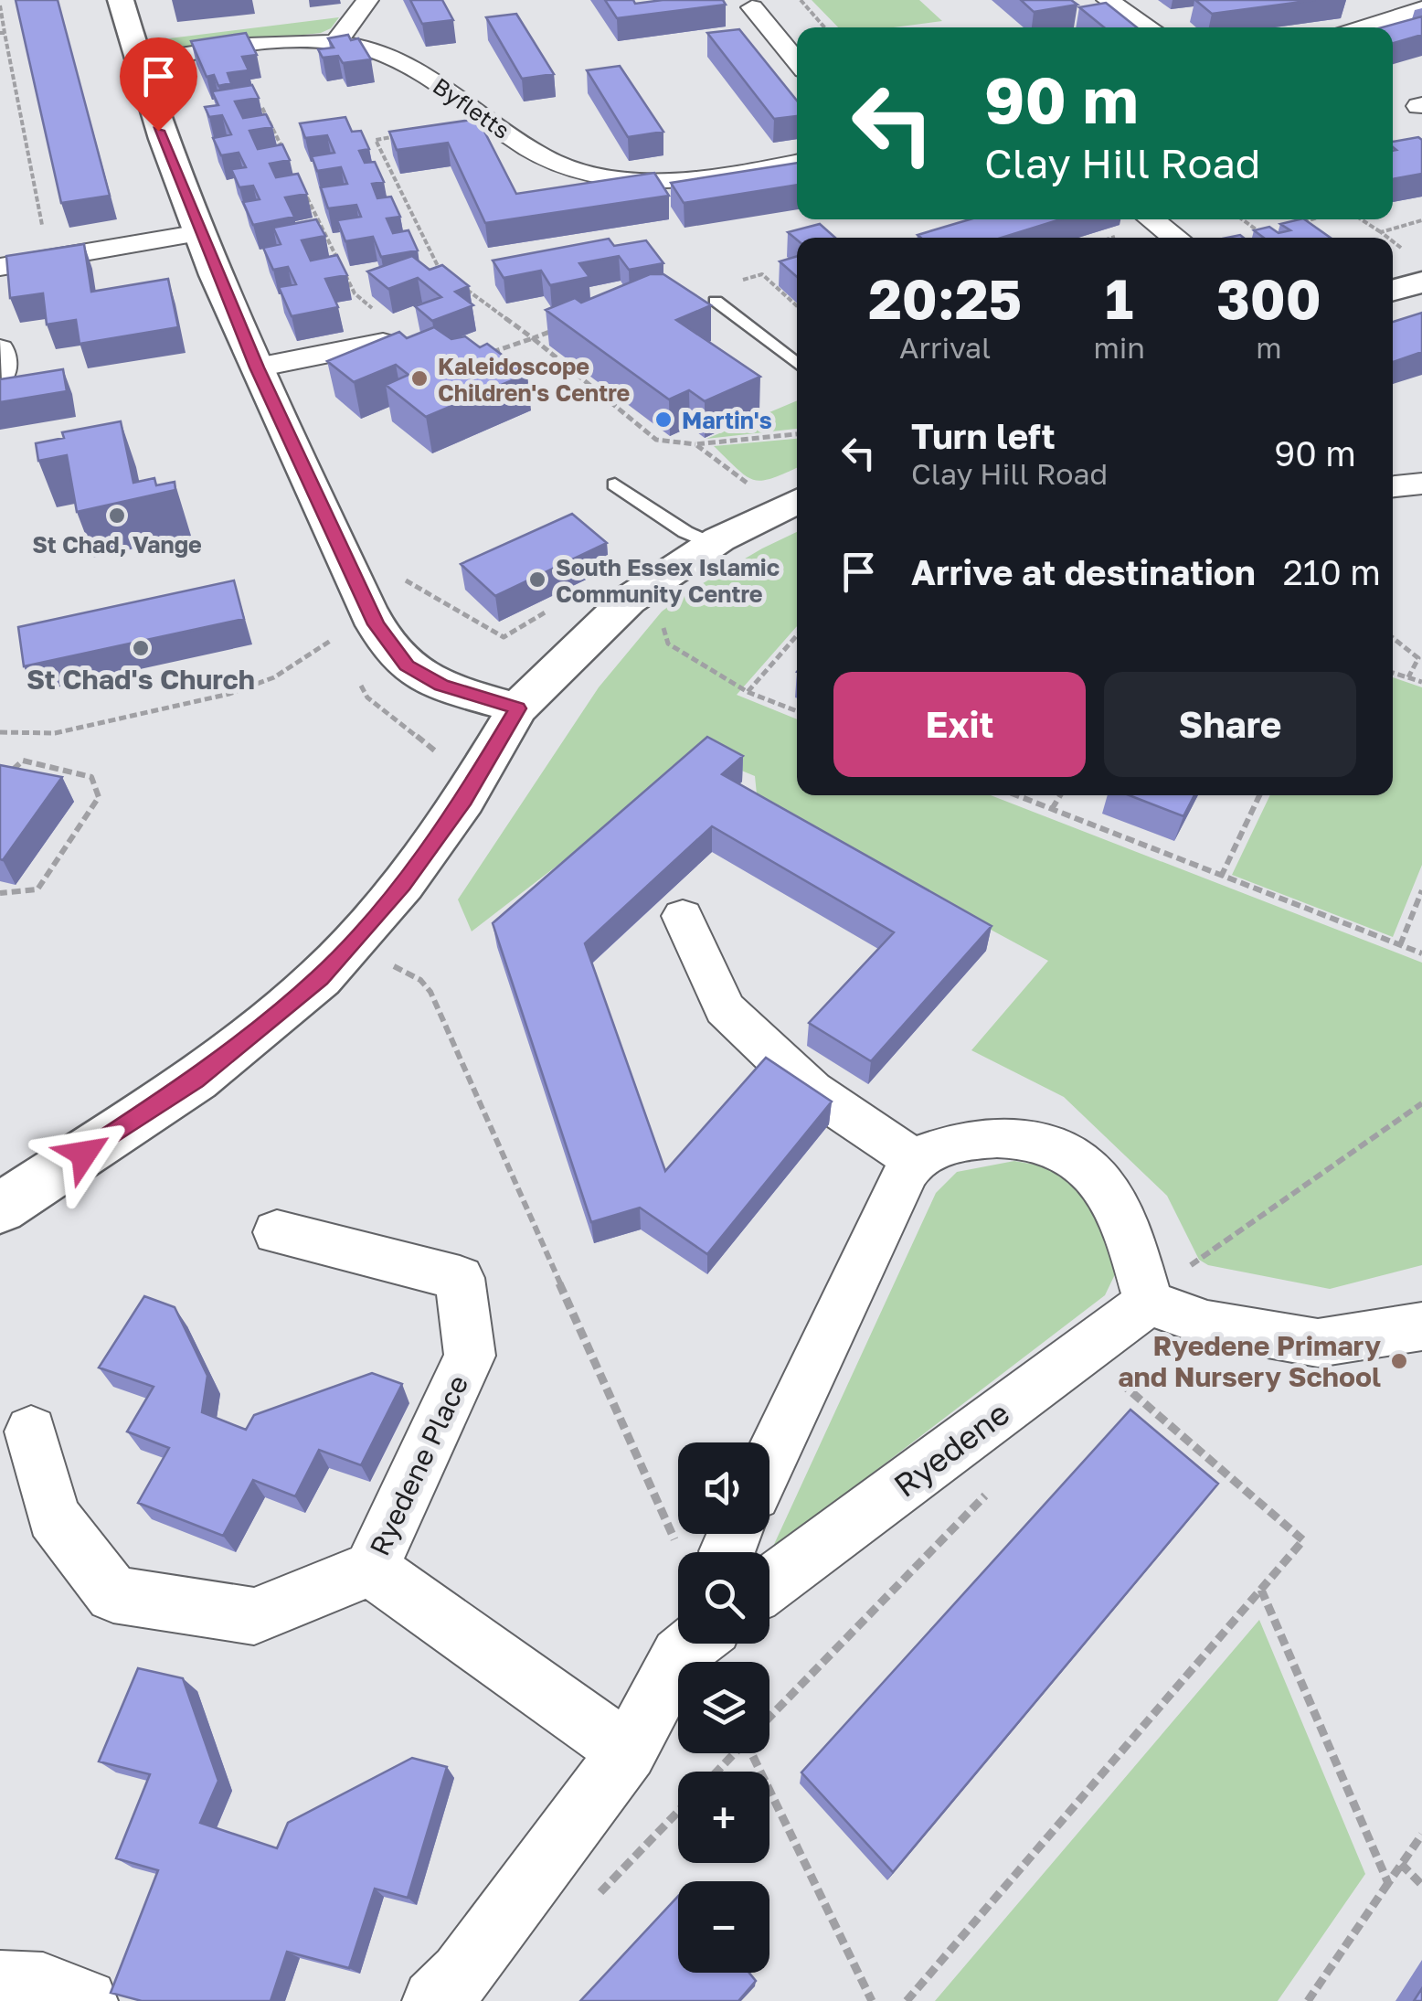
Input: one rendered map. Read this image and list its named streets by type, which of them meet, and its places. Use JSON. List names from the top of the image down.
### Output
{
  "streets": {
    "street": ["Byfletts", "Ryedene", "Ryedene Place"]
  },
  "places": [
    "Kaleidoscope Children's Centre",
    "Martin's",
    "St Chad, Vange",
    "South Essex Islamic Community Centre",
    "St Chad's Church",
    "Ryedene Primary and Nursery School"
  ],
  "page": {
    "turn": ["90 m", "Clay Hill Road"],
    "eta": [
      "20:25",
      "Arrival",
      "1",
      "min",
      "300",
      "m"
    ],
    "list": [
      {
        "name": "Turn left",
        "note": "Clay Hill Road",
        "value": "90 m"
      },
      {
        "name": "Arrive at destination",
        "value": "210 m"
      }
    ],
    "buttons": ["Exit", "Share"],
    "map_buttons": ["+", "−"]
  }
}
